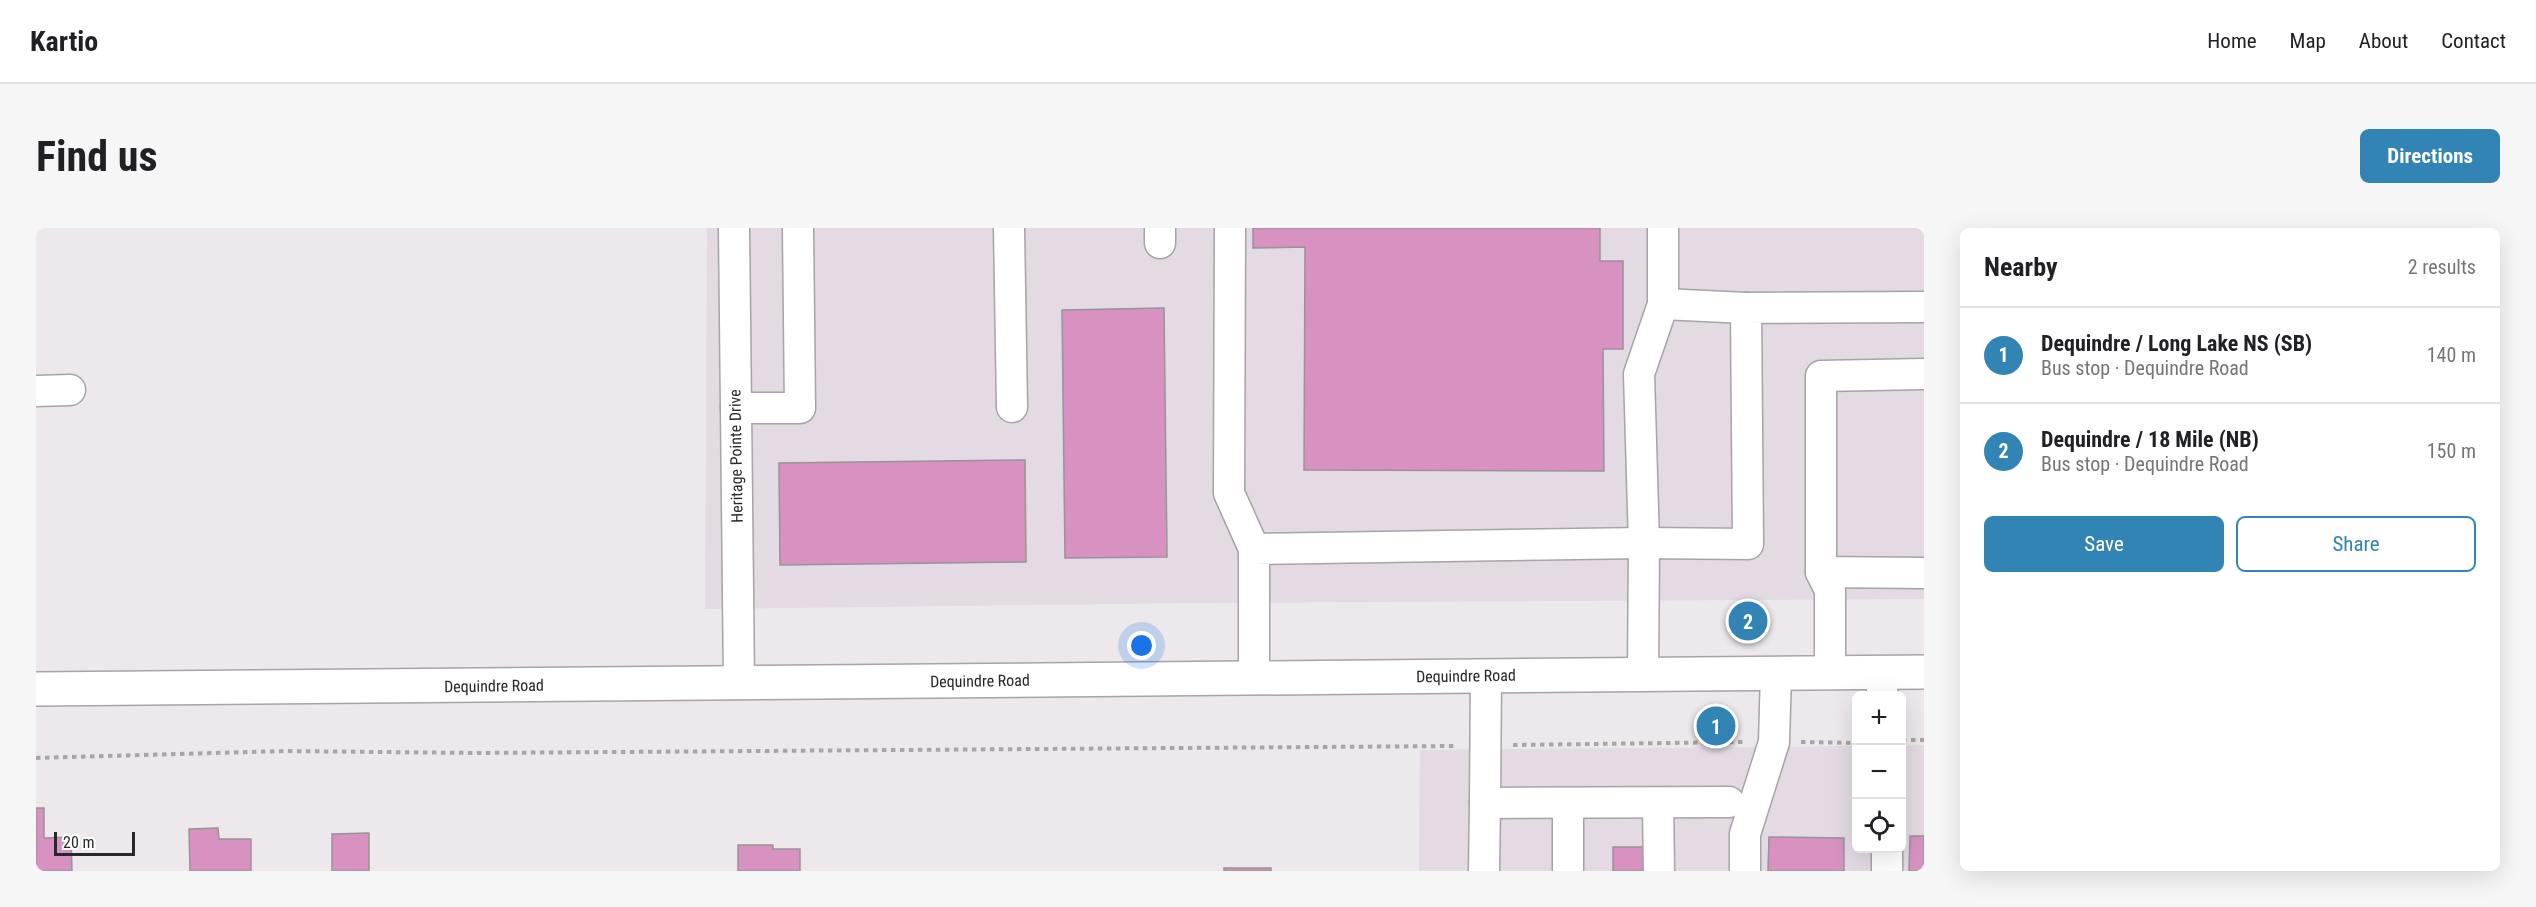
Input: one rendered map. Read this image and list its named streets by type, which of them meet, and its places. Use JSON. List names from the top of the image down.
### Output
{
  "streets": {
    "main road": ["Dequindre Road"],
    "street": ["Heritage Pointe Drive"]
  },
  "crossings": [
    ["Heritage Pointe Drive", "Dequindre Road"]
  ],
  "scale_bar": "20 m",
  "page": {
    "header": "Kartio",
    "nav": [
      "Home",
      "Map",
      "About",
      "Contact"
    ],
    "buttons": [
      "Directions",
      ["Save", "Share"]
    ],
    "title": "Find us",
    "heading": ["Nearby", "2 results"],
    "list": [
      {
        "mark": "1",
        "name": "Dequindre / Long Lake NS (SB)",
        "note": "Bus stop · Dequindre Road",
        "value": "140 m"
      },
      {
        "mark": "2",
        "name": "Dequindre / 18 Mile (NB)",
        "note": "Bus stop · Dequindre Road",
        "value": "150 m"
      }
    ],
    "pins": ["2", "1"],
    "map_buttons": ["+", "−"],
    "scale": "20 m"
  }
}
